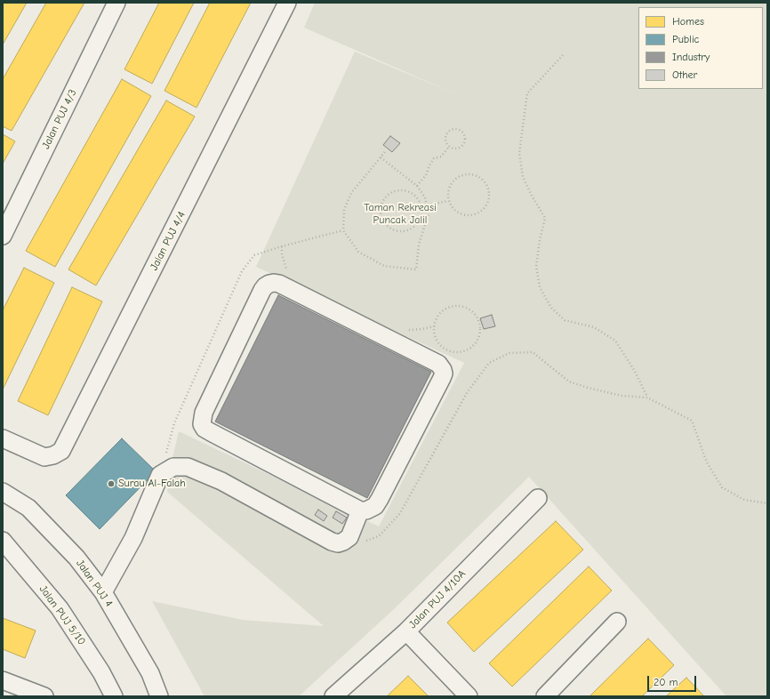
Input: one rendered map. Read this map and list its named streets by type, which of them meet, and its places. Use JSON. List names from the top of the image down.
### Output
{
  "streets": {
    "street": [
      "Jalan PUJ 4/3",
      "Jalan PUJ 4/4",
      "Jalan PUJ 4",
      "Jalan PUJ 4/10A",
      "Jalan PUJ 5/10"
    ]
  },
  "parks": ["Taman Rekreasi Puncak Jalil"],
  "places": ["Surau Al-Falah"],
  "legend": [
    "Homes",
    "Public",
    "Industry",
    "Other"
  ],
  "scale_bar": "20 m"
}
